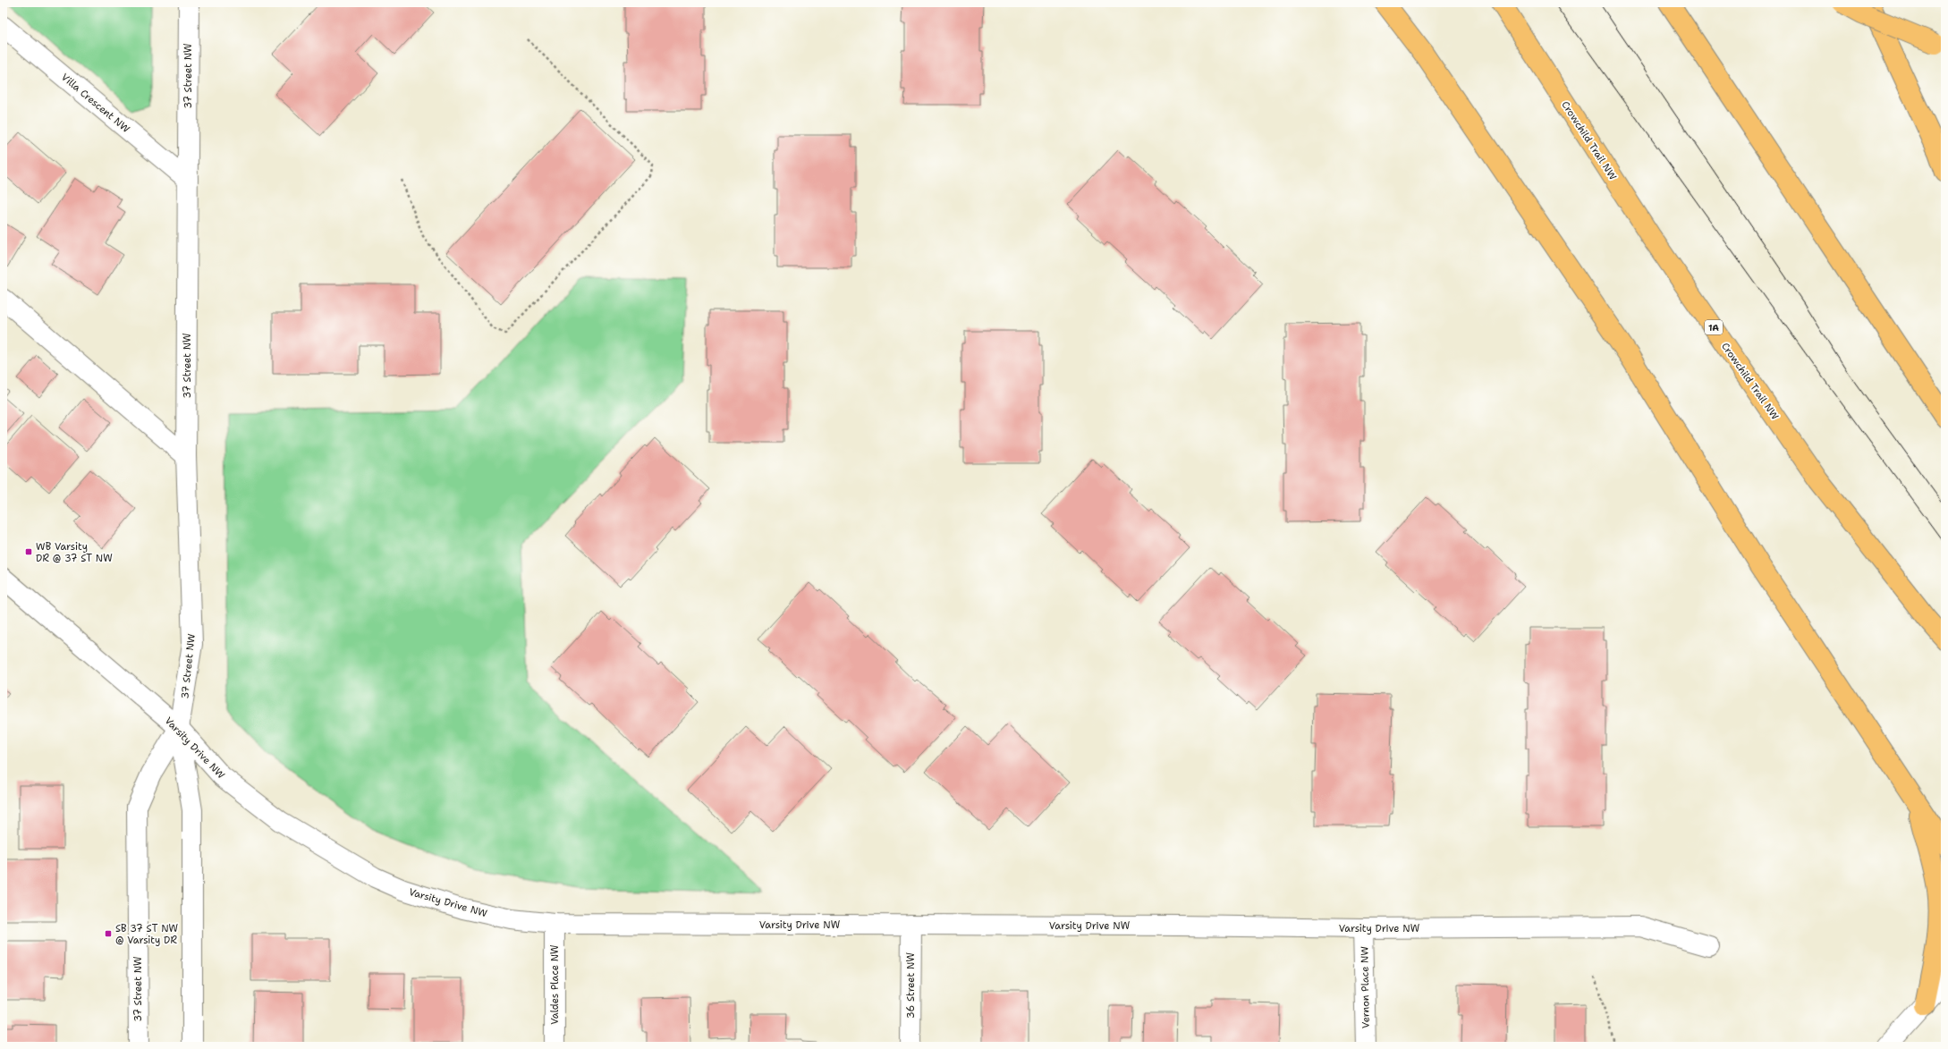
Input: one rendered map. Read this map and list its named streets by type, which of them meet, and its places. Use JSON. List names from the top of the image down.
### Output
{
  "streets": {
    "highway": ["Crowchild Trail NW", "1A"],
    "street": [
      "37 Street NW",
      "Villa Crescent NW",
      "Varsity Drive NW",
      "Valdes Place NW",
      "36 Street NW",
      "Vernon Place NW"
    ]
  },
  "crossings": [
    ["37 Street NW", "Villa Crescent NW"],
    ["37 Street NW", "Varsity Drive NW"],
    ["Varsity Drive NW", "Valdes Place NW"],
    ["Varsity Drive NW", "36 Street NW"],
    ["Varsity Drive NW", "Vernon Place NW"]
  ],
  "places": {
    "transit": ["WB Varsity DR @ 37 ST NW", "SB 37 ST NW @ Varsity DR"]
  }
}
